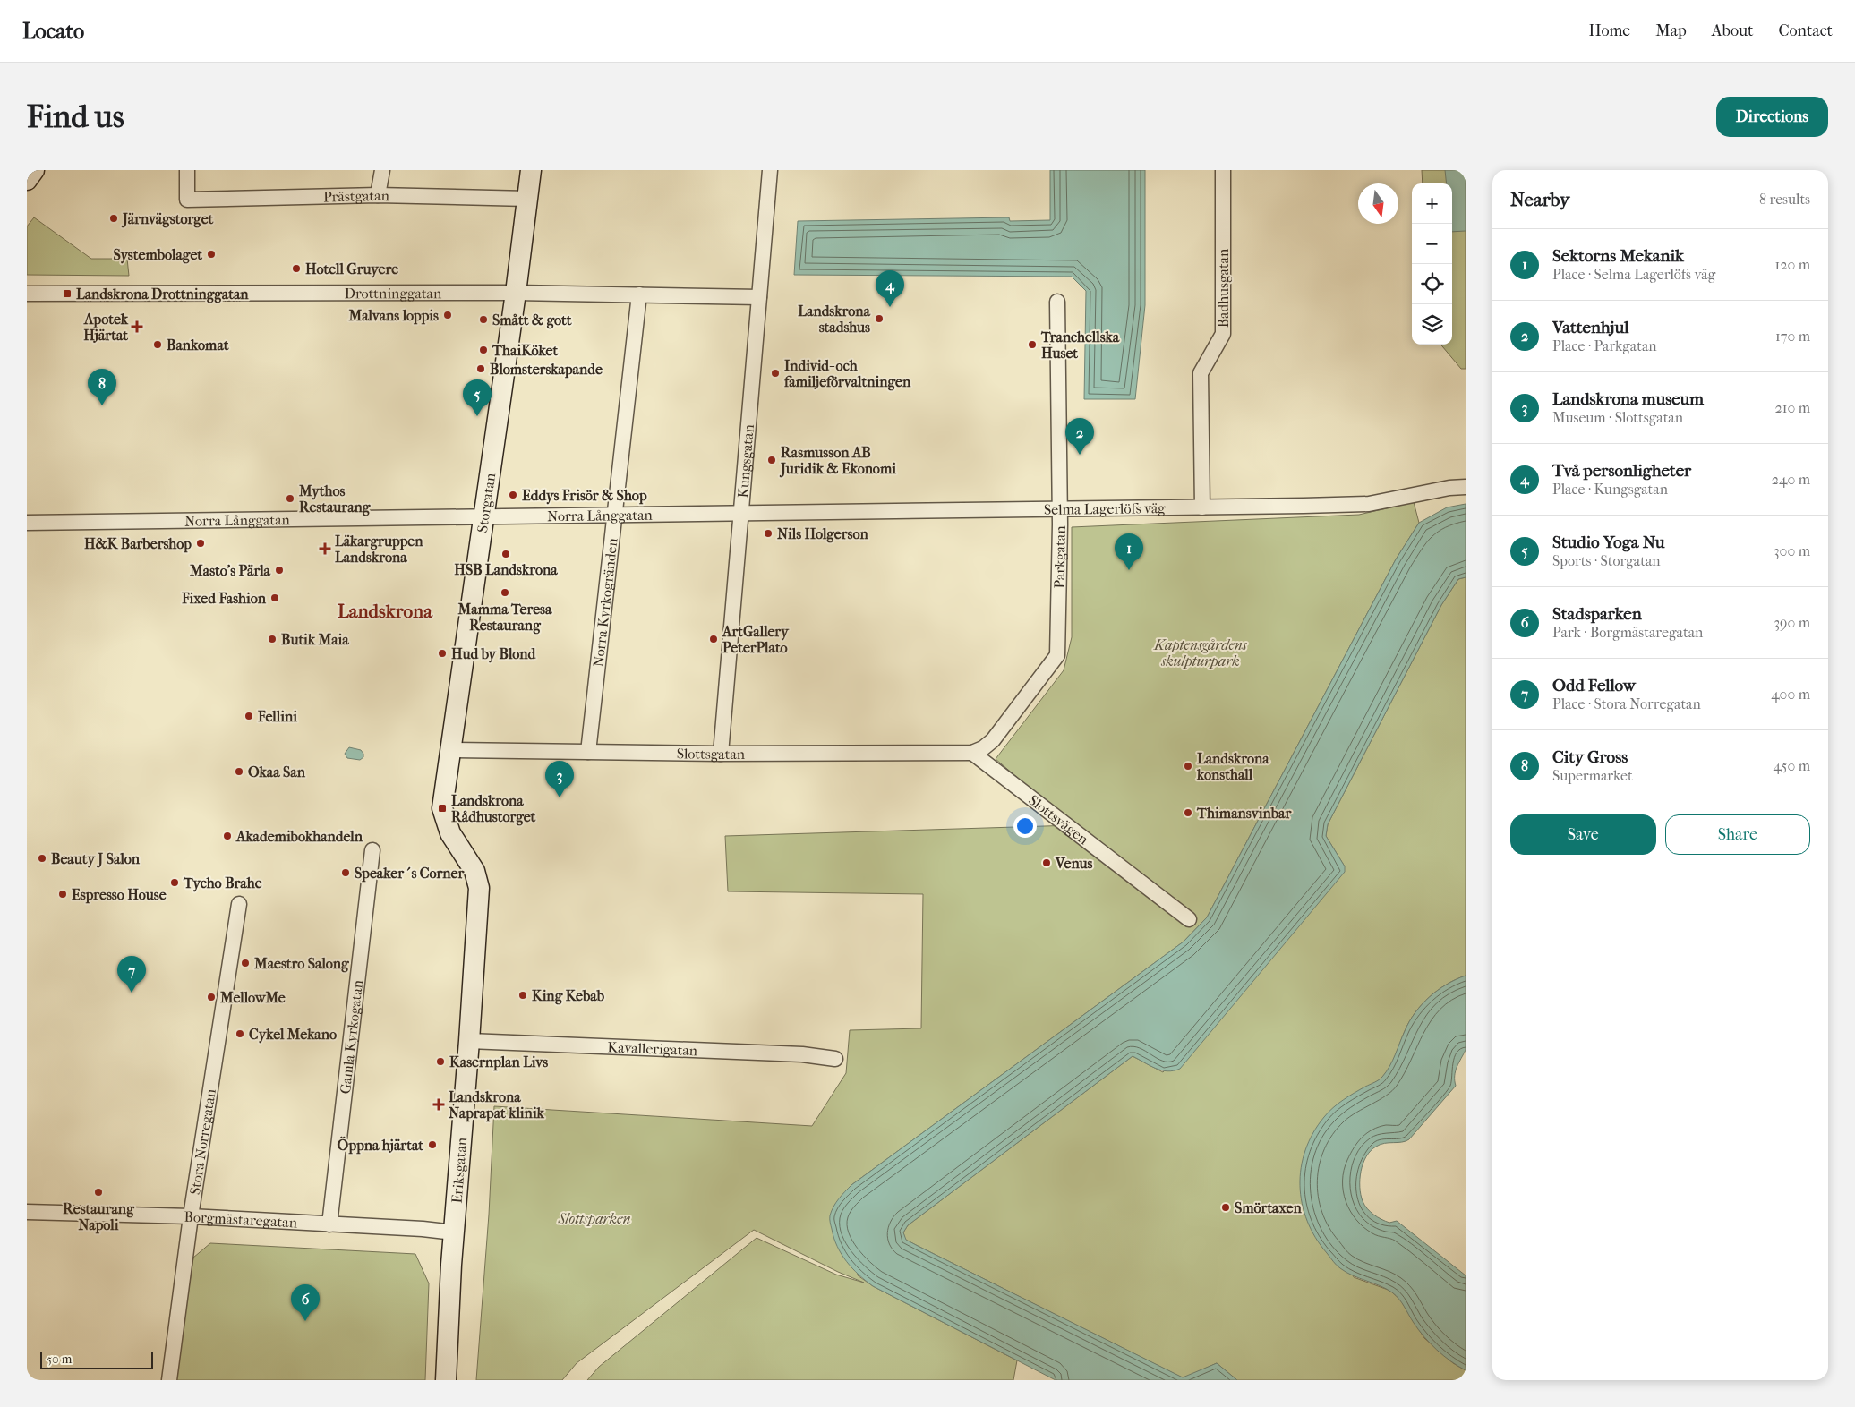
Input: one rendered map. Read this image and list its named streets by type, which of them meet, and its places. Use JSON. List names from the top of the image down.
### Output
{
  "streets": {
    "street": [
      "Prästgatan",
      "Badhusgatan",
      "Drottninggatan",
      "Kungsgatan",
      "Storgatan",
      "Selma Lagerlöfs väg",
      "Norra Långgatan",
      "Parkgatan",
      "Norra Kyrkogränden",
      "Slottsgatan",
      "Slottsvägen",
      "Gamla Kyrkogatan",
      "Kavallerigatan",
      "Stora Norregatan",
      "Eriksgatan",
      "Borgmästaregatan"
    ]
  },
  "crossings": [
    ["Prästgatan", "Storgatan"],
    ["Badhusgatan", "Selma Lagerlöfs väg"],
    ["Drottninggatan", "Kungsgatan"],
    ["Drottninggatan", "Storgatan"],
    ["Drottninggatan", "Norra Kyrkogränden"],
    ["Kungsgatan", "Selma Lagerlöfs väg"],
    ["Kungsgatan", "Norra Långgatan"],
    ["Kungsgatan", "Slottsgatan"],
    ["Storgatan", "Norra Långgatan"],
    ["Storgatan", "Slottsgatan"],
    ["Storgatan", "Eriksgatan"],
    ["Selma Lagerlöfs väg", "Norra Långgatan"],
    ["Selma Lagerlöfs väg", "Parkgatan"],
    ["Norra Långgatan", "Norra Kyrkogränden"],
    ["Parkgatan", "Slottsgatan"],
    ["Parkgatan", "Slottsvägen"],
    ["Norra Kyrkogränden", "Slottsgatan"],
    ["Slottsgatan", "Slottsvägen"],
    ["Gamla Kyrkogatan", "Borgmästaregatan"],
    ["Kavallerigatan", "Eriksgatan"],
    ["Stora Norregatan", "Borgmästaregatan"],
    ["Eriksgatan", "Borgmästaregatan"]
  ],
  "districts": ["Landskrona"],
  "parks": ["Kaptensgårdens skulpturpark", "Slottsparken"],
  "places": {
    "other": [
      "Järnvägstorget",
      "Systembolaget",
      "Hotell Gruyere",
      "Malvans loppis",
      "Landskrona stadshus",
      "Smått & gott",
      "Bankomat",
      "Tranchellska Huset",
      "ThaiKöket",
      "Blomsterskapande",
      "Individ- och familjeförvaltningen",
      "Rasmusson AB Juridik & Ekonomi",
      "Eddys Frisör & Shop",
      "Mythos Restaurang",
      "Nils Holgerson",
      "H&K Barbershop",
      "HSB Landskrona",
      "Masto's Pärla",
      "Mamma Teresa Restaurang",
      "Fixed Fashion",
      "Butik Maia",
      "ArtGallery PeterPlato",
      "Hud by Blond",
      "Fellini",
      "Landskrona konsthall",
      "Okaa San",
      "Thimansvinbar",
      "Akademibokhandeln",
      "Beauty J Salon",
      "Venus",
      "Speaker´s Corner",
      "Tycho Brahe",
      "Espresso House",
      "Maestro Salong",
      "King Kebab",
      "MellowMe",
      "Cykel Mekano",
      "Kasernplan Livs",
      "Öppna hjärtat",
      "Restaurang Napoli",
      "Smörtaxen"
    ],
    "transit": ["Landskrona Drottninggatan", "Landskrona Rådhustorget"],
    "health": ["Apotek Hjärtat", "Läkargruppen Landskrona", "Landskrona Naprapat klinik"]
  },
  "scale_bar": "50 m",
  "north": "bottom",
  "page": {
    "header": "Locato",
    "nav": [
      "Home",
      "Map",
      "About",
      "Contact"
    ],
    "buttons": [
      "Directions",
      ["Save", "Share"]
    ],
    "title": "Find us",
    "heading": ["Nearby", "8 results"],
    "map_buttons": ["+", "−"],
    "list": [
      {
        "mark": "1",
        "name": "Sektorns Mekanik",
        "note": "Place · Selma Lagerlöfs väg",
        "value": "120 m"
      },
      {
        "mark": "2",
        "name": "Vattenhjul",
        "note": "Place · Parkgatan",
        "value": "170 m"
      },
      {
        "mark": "3",
        "name": "Landskrona museum",
        "note": "Museum · Slottsgatan",
        "value": "210 m"
      },
      {
        "mark": "4",
        "name": "Två personligheter",
        "note": "Place · Kungsgatan",
        "value": "240 m"
      },
      {
        "mark": "5",
        "name": "Studio Yoga Nu",
        "note": "Sports · Storgatan",
        "value": "300 m"
      },
      {
        "mark": "6",
        "name": "Stadsparken",
        "note": "Park · Borgmästaregatan",
        "value": "390 m"
      },
      {
        "mark": "7",
        "name": "Odd Fellow",
        "note": "Place · Stora Norregatan",
        "value": "400 m"
      },
      {
        "mark": "8",
        "name": "City Gross",
        "note": "Supermarket",
        "value": "450 m"
      }
    ],
    "pins": [
      "4",
      "8",
      "5",
      "2",
      "1",
      "3",
      "7",
      "6"
    ],
    "scale": "50 m"
  }
}
